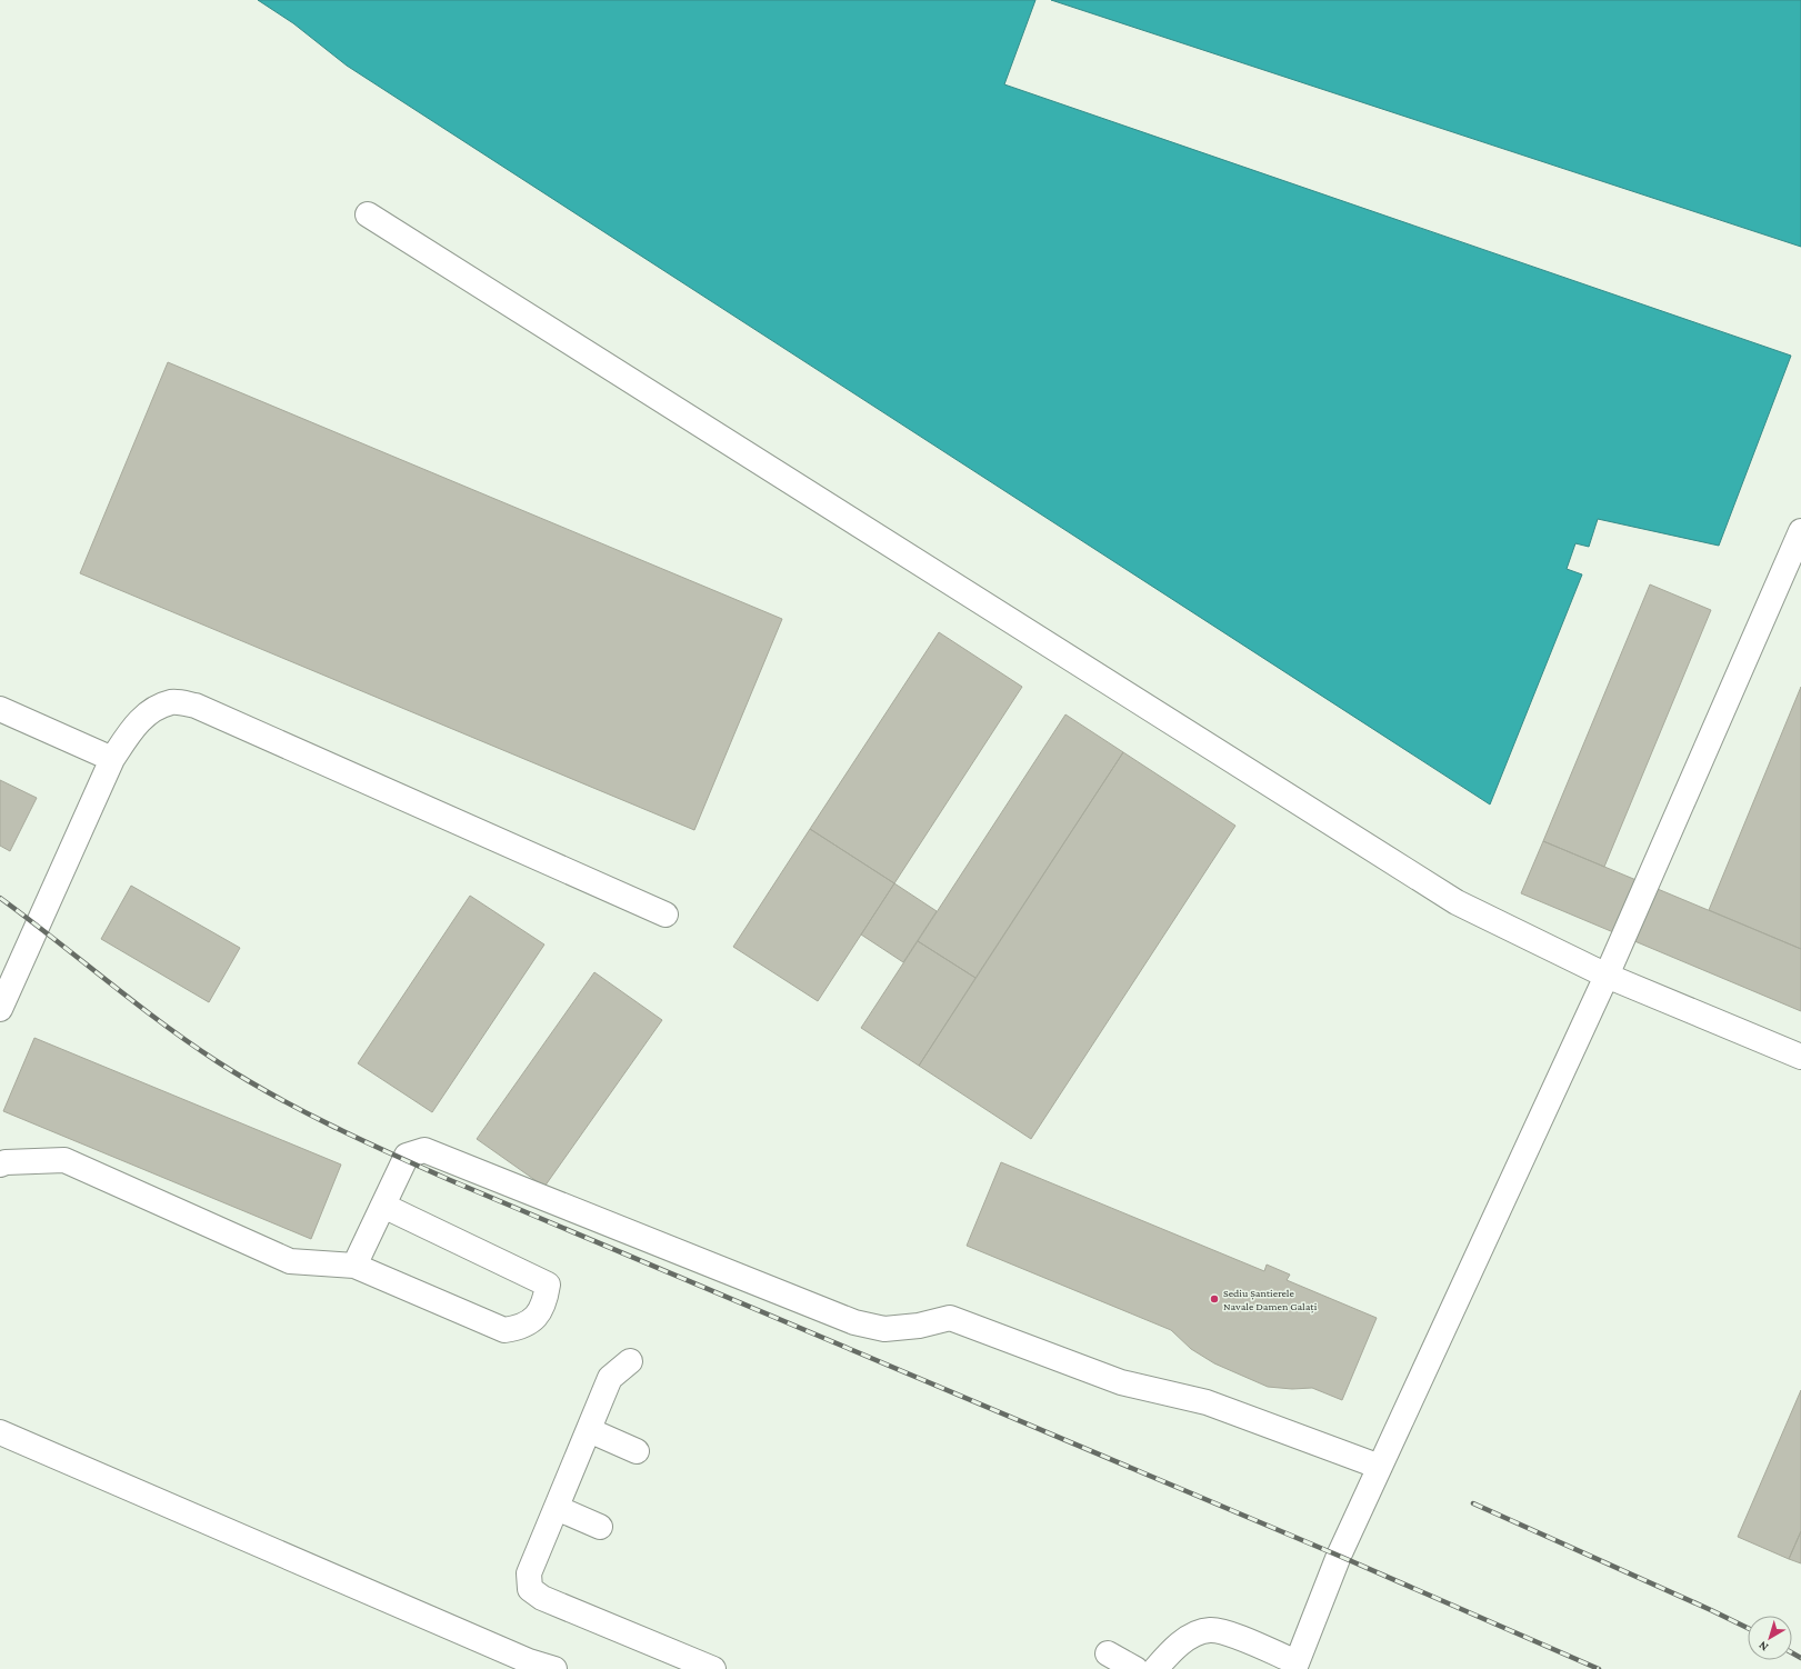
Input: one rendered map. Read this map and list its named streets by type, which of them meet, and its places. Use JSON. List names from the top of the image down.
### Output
{
  "places": ["Sediu Șantierele Navale Damen Galați"],
  "north": "bottom left"
}
